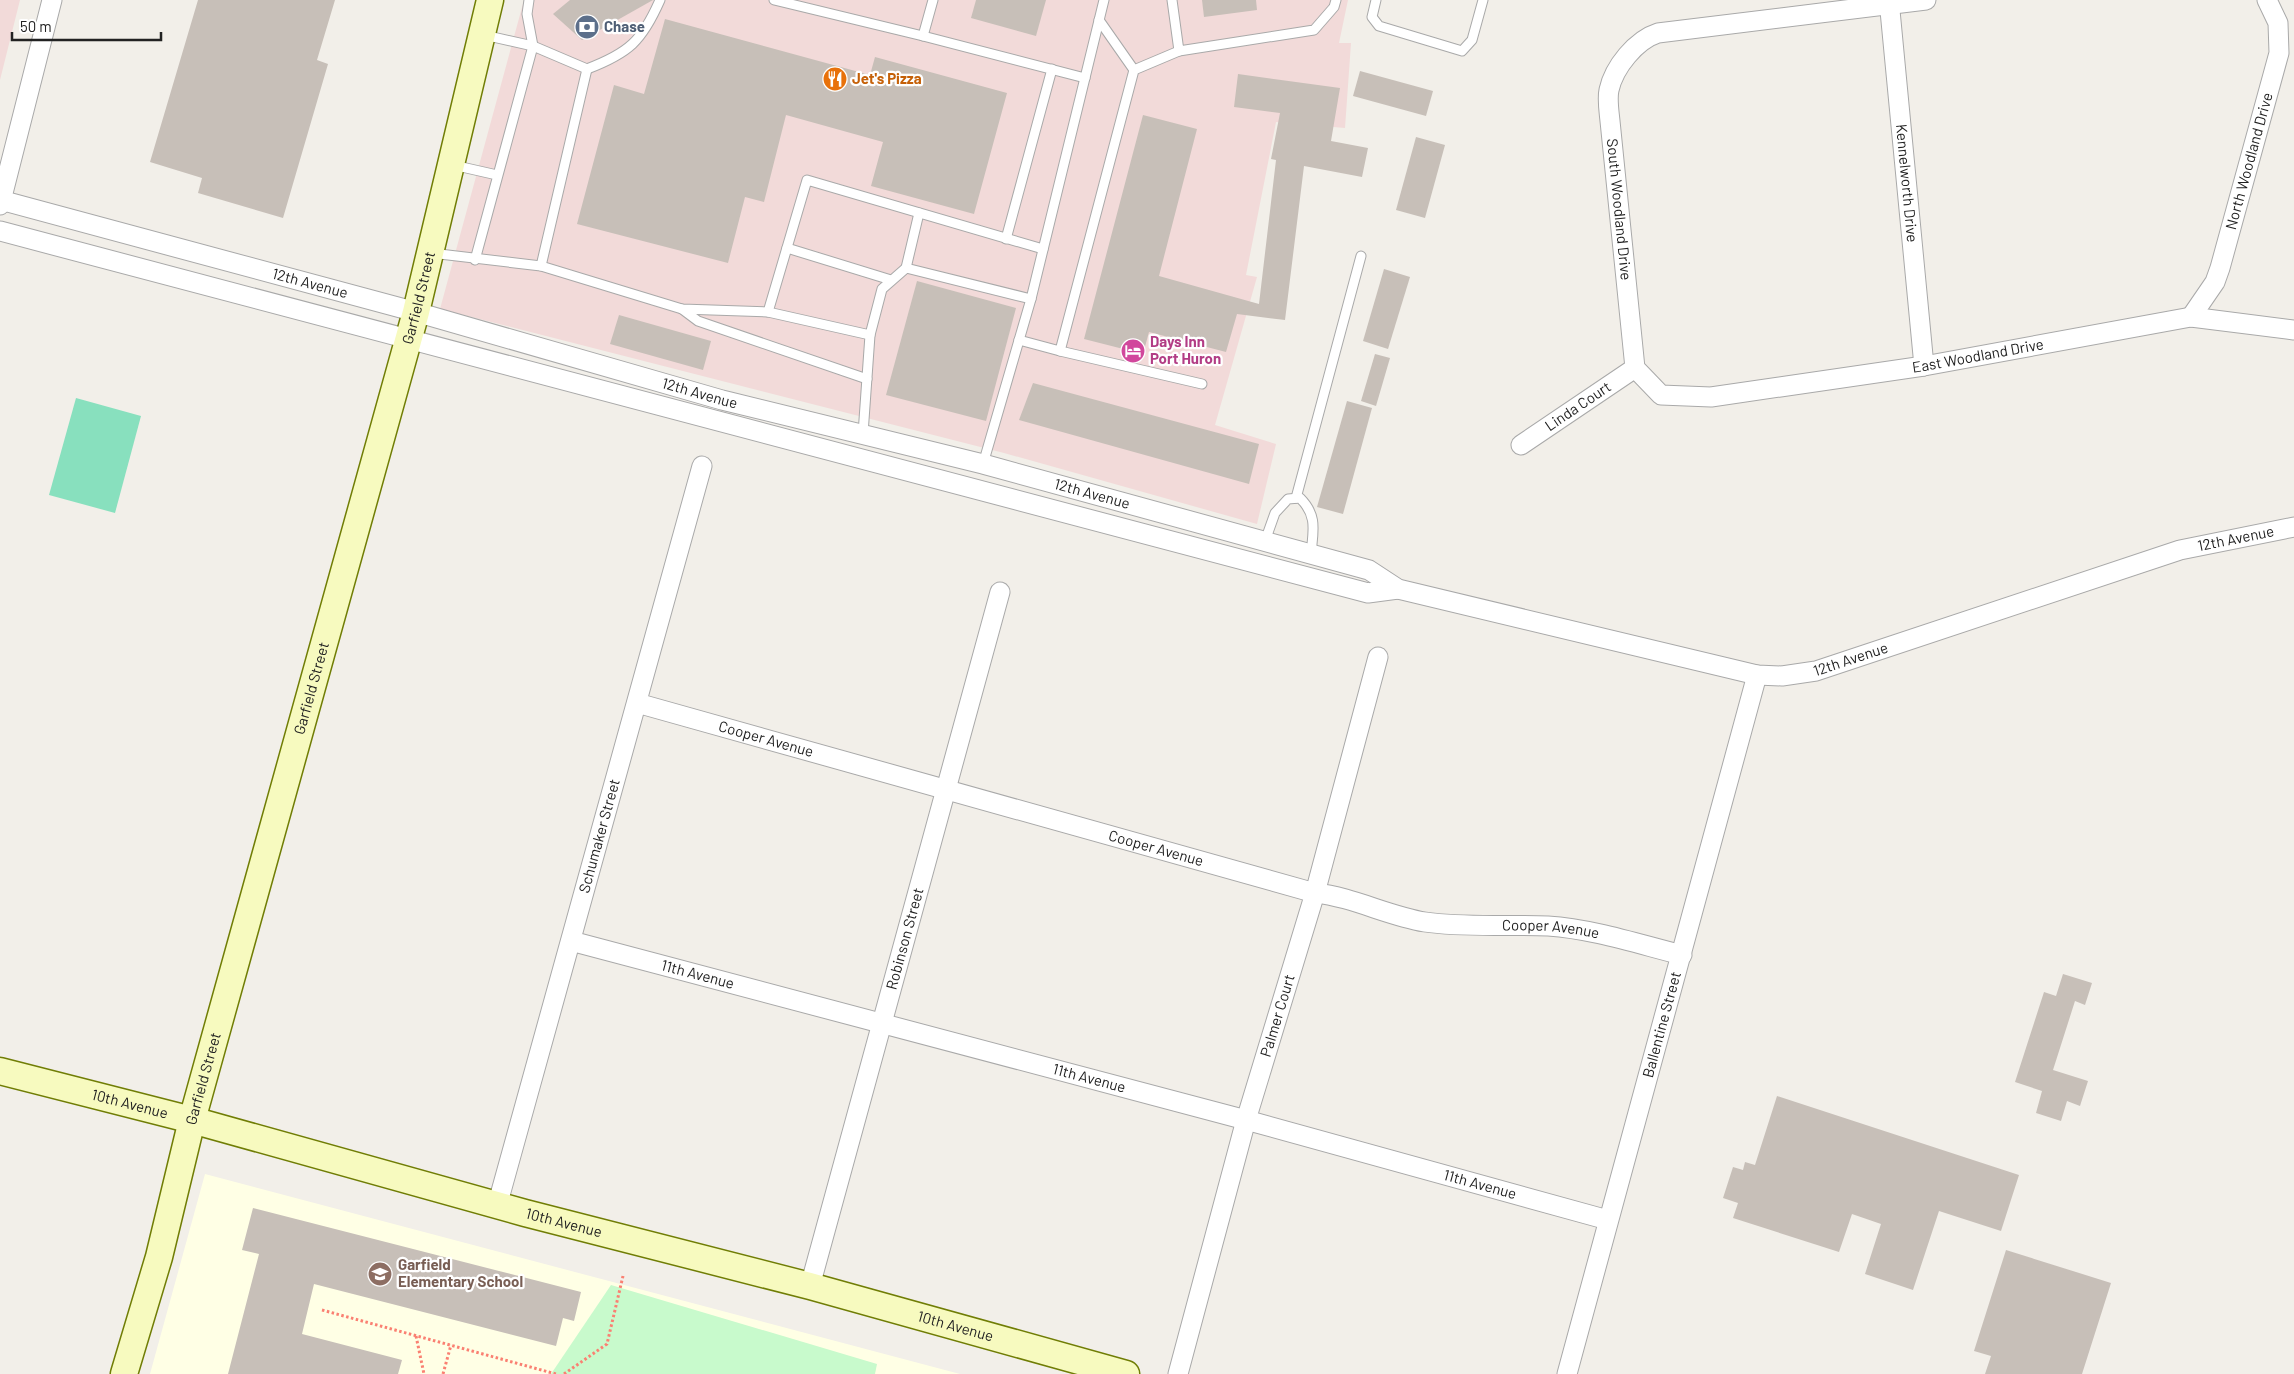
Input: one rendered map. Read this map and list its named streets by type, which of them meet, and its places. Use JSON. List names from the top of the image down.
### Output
{
  "streets": {
    "street": [
      "North Woodland Drive",
      "Kennelworth Drive",
      "South Woodland Drive",
      "12th Avenue",
      "Garfield Street",
      "East Woodland Drive",
      "Linda Court",
      "Cooper Avenue",
      "Schumaker Street",
      "Robinson Street",
      "11th Avenue",
      "Palmer Court",
      "Ballentine Street",
      "10th Avenue"
    ]
  },
  "crossings": [
    ["North Woodland Drive", "East Woodland Drive"],
    ["Kennelworth Drive", "South Woodland Drive"],
    ["Kennelworth Drive", "East Woodland Drive"],
    ["South Woodland Drive", "East Woodland Drive"],
    ["South Woodland Drive", "Linda Court"],
    ["12th Avenue", "Garfield Street"],
    ["12th Avenue", "Ballentine Street"],
    ["Garfield Street", "10th Avenue"],
    ["East Woodland Drive", "Linda Court"],
    ["Cooper Avenue", "Schumaker Street"],
    ["Cooper Avenue", "Robinson Street"],
    ["Cooper Avenue", "Palmer Court"],
    ["Cooper Avenue", "Ballentine Street"],
    ["Schumaker Street", "11th Avenue"],
    ["Schumaker Street", "10th Avenue"],
    ["Robinson Street", "11th Avenue"],
    ["Robinson Street", "10th Avenue"],
    ["11th Avenue", "Palmer Court"],
    ["11th Avenue", "Ballentine Street"]
  ],
  "places": {
    "bank": ["Chase"],
    "restaurant": ["Jet's Pizza"],
    "hotel": ["Days Inn Port Huron"],
    "school or university": ["Garfield Elementary School"]
  },
  "scale_bar": "50 m"
}
